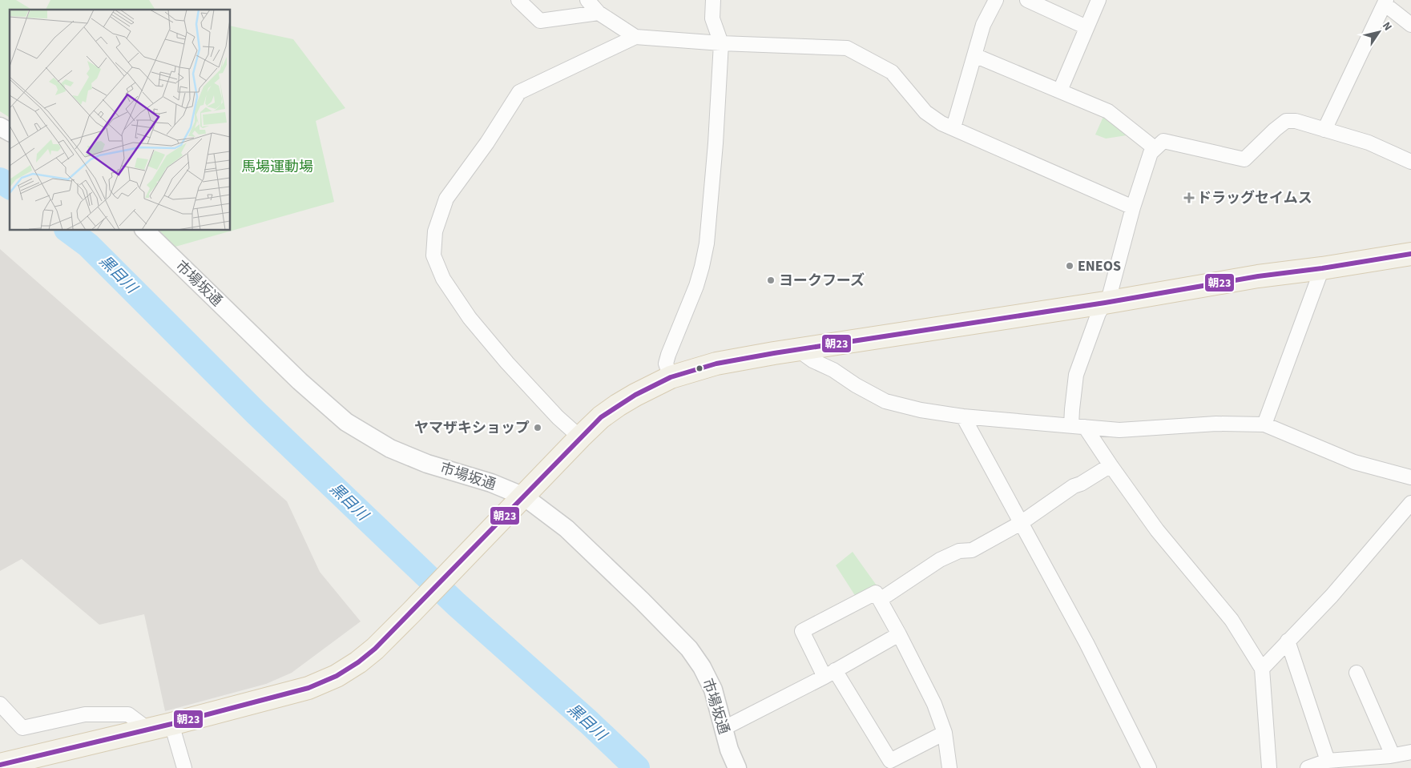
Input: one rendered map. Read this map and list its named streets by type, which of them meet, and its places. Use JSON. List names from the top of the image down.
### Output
{
  "streets": {
    "street": ["市場坂通"]
  },
  "water": ["黒目川"],
  "parks": ["馬場運動場"],
  "places": {
    "health": ["ドラッグセイムス"],
    "other": ["ENEOS", "ヨークフーズ", "ヤマザキショップ"]
  },
  "lines": ["transit line 朝23"],
  "north": "top right"
}
